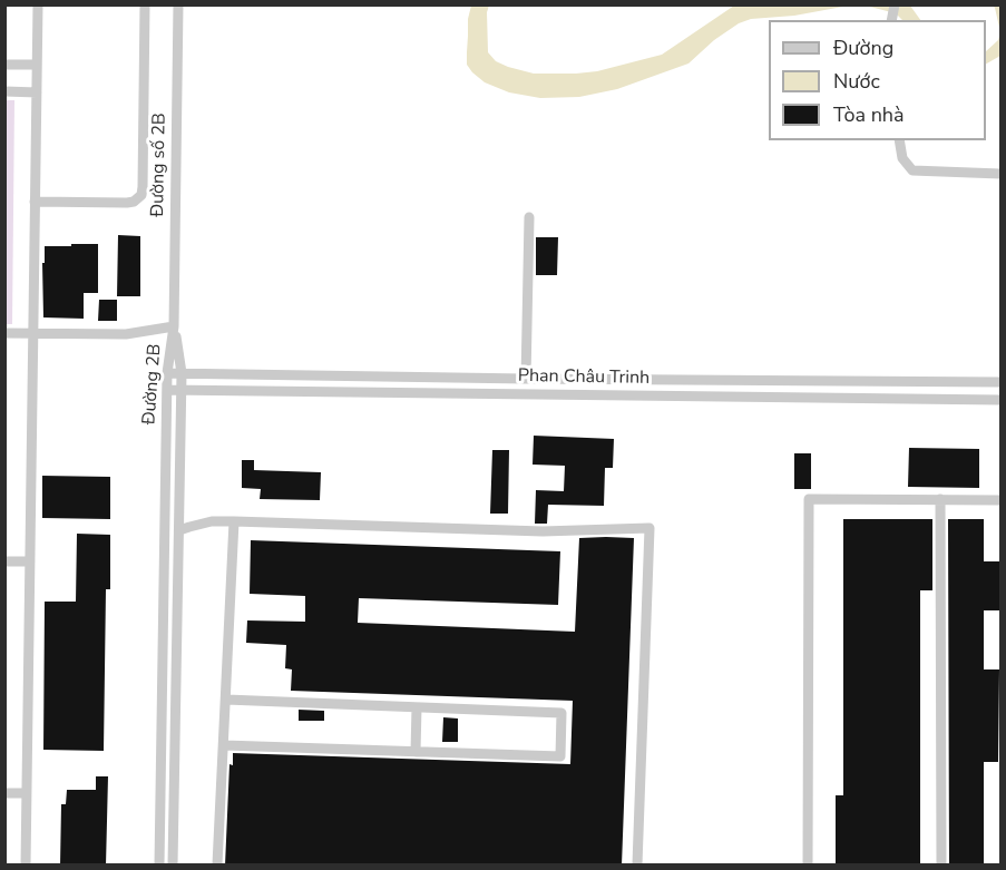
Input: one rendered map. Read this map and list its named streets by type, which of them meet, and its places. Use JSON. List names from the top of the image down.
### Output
{
  "streets": {
    "street": ["Đường số 2B", "Phan Châu Trinh", "Đường 2B"]
  },
  "crossings": [
    ["Đường số 2B", "Đường 2B"],
    ["Phan Châu Trinh", "Đường 2B"]
  ],
  "legend": ["Đường", "Nước", "Tòa nhà"]
}
